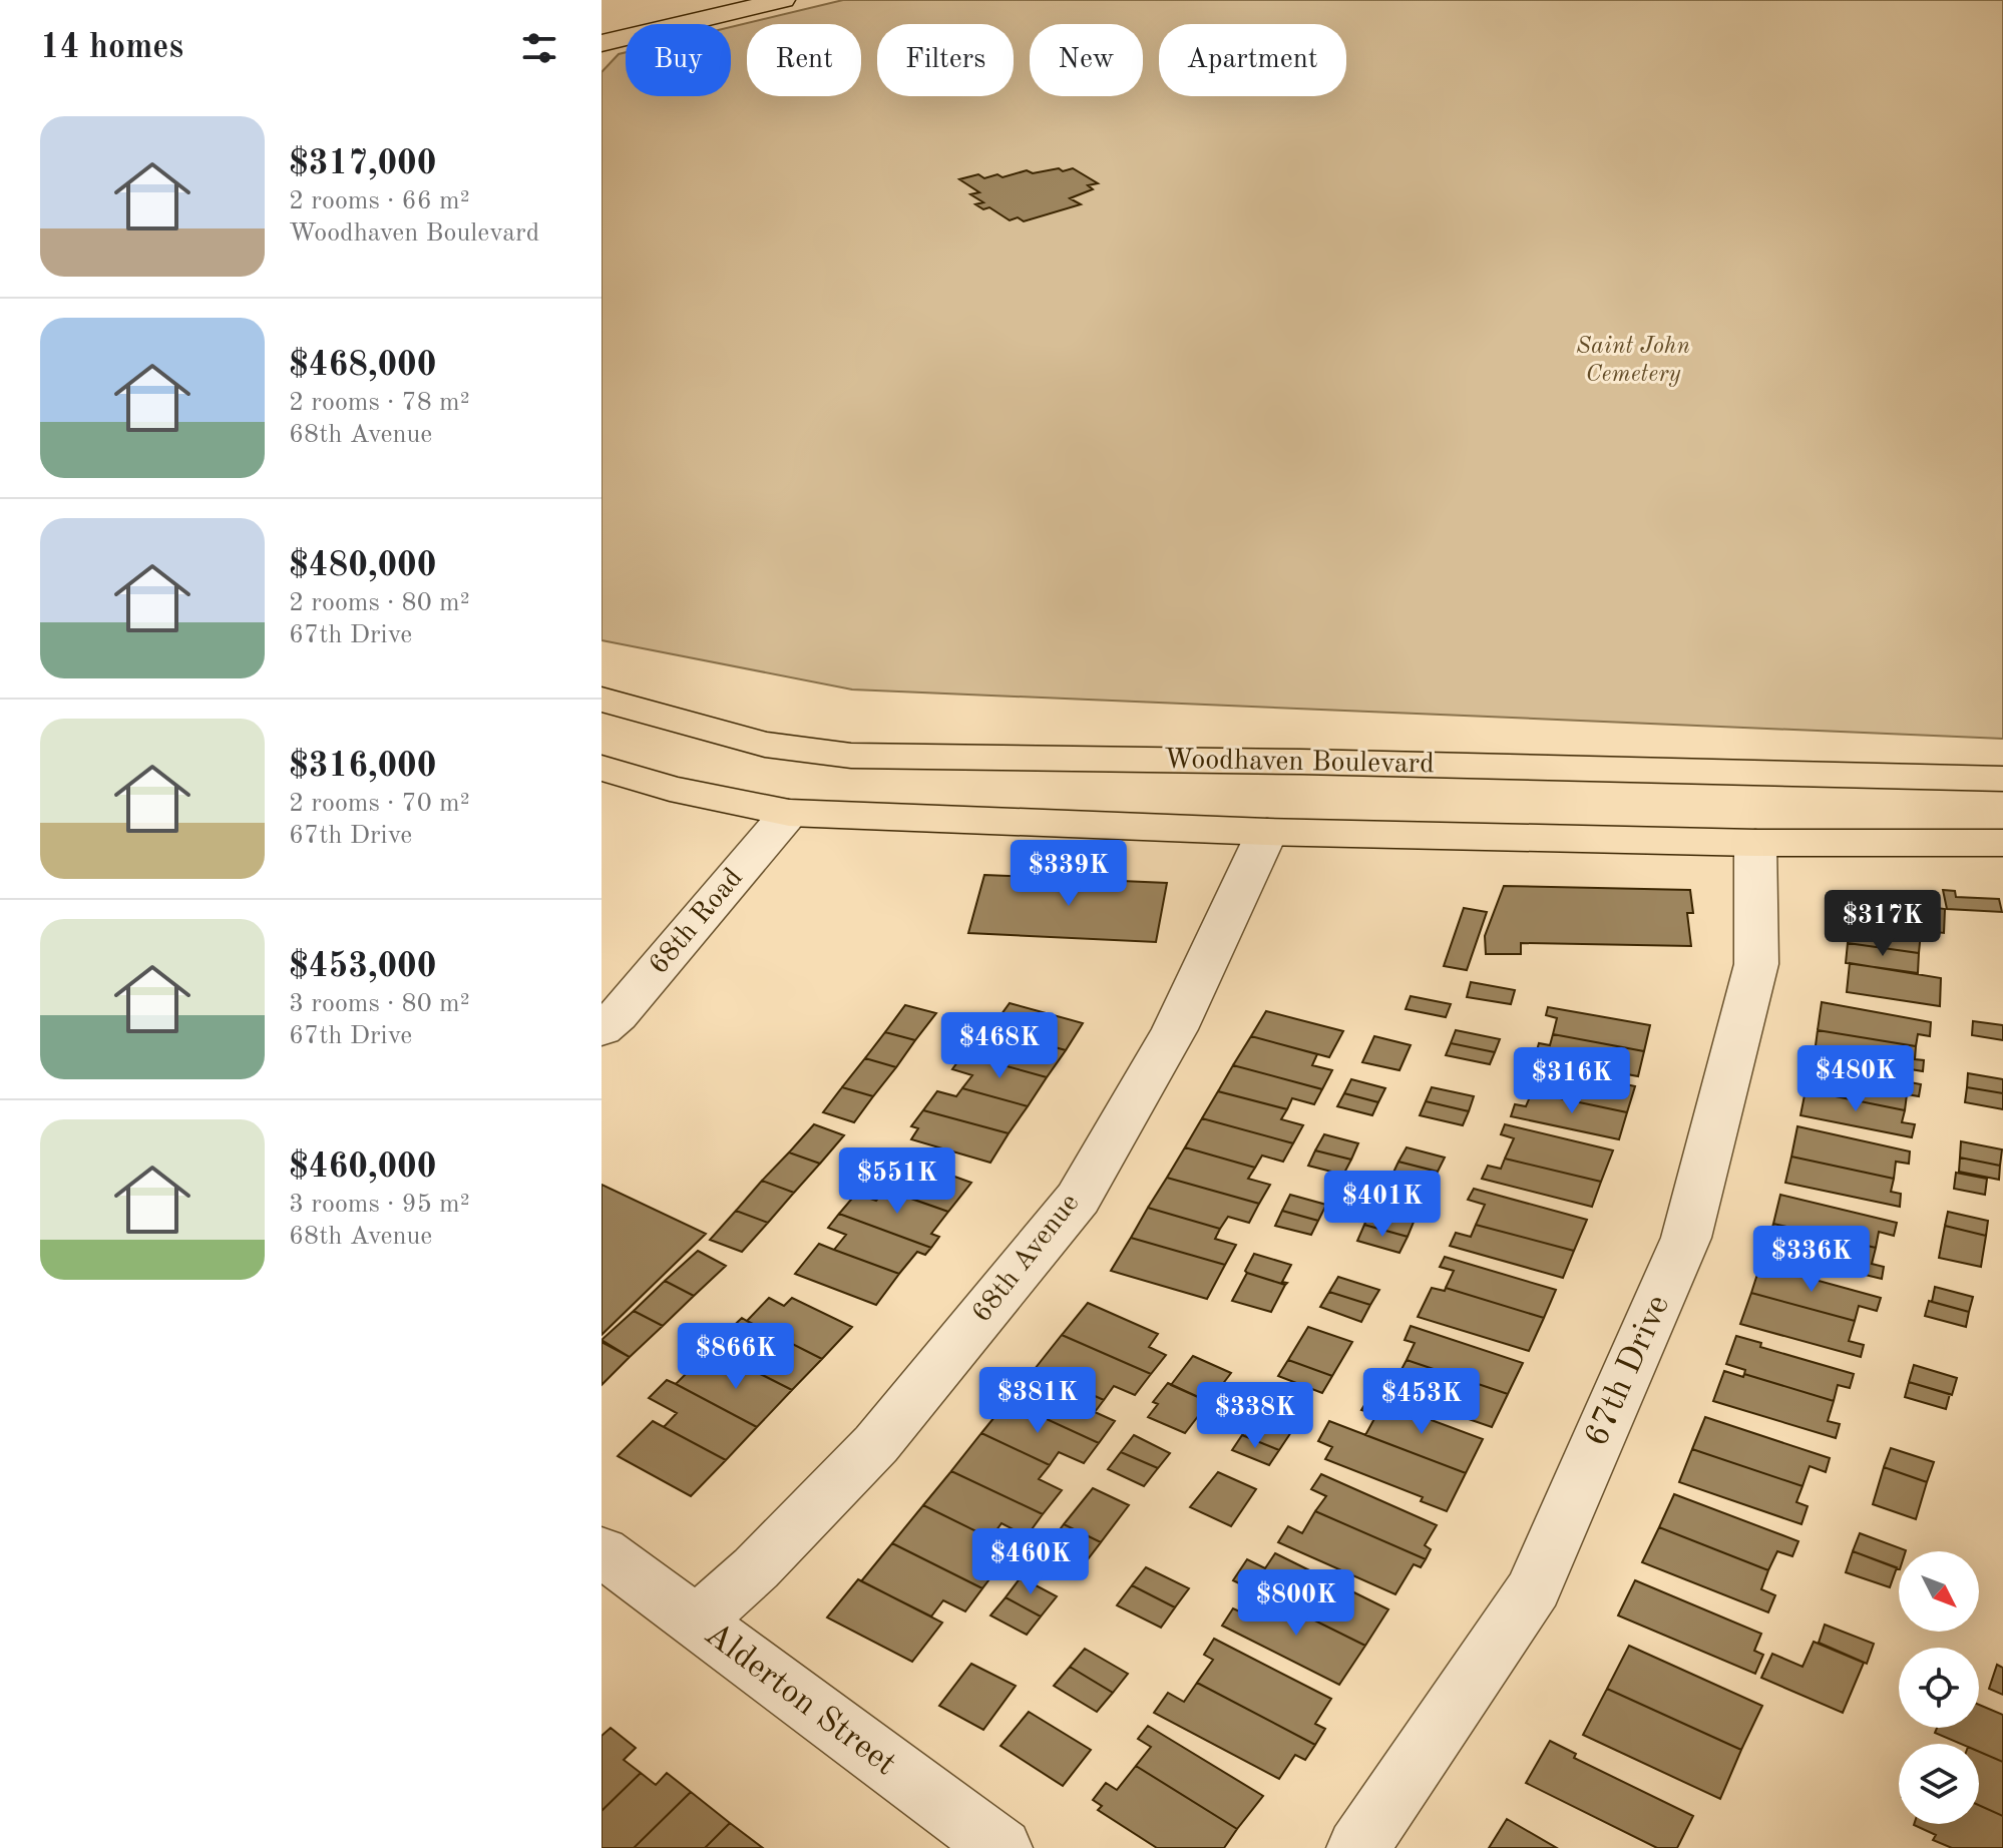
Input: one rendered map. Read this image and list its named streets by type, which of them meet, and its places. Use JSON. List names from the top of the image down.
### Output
{
  "streets": {
    "main road": ["Woodhaven Boulevard"],
    "street": [
      "68th Road",
      "68th Avenue",
      "67th Drive",
      "Alderton Street"
    ]
  },
  "crossings": [
    ["68th Avenue", "Alderton Street"]
  ],
  "parks": ["Saint John Cemetery"],
  "north": "bottom right",
  "page": {
    "heading": "14 homes",
    "chip": [
      "Buy",
      "Rent",
      "Filters",
      "New",
      "Apartment"
    ],
    "list": [
      {
        "name": "$317,000",
        "note": "2 rooms · 66 m² · Woodhaven Boulevard"
      },
      {
        "name": "$468,000",
        "note": "2 rooms · 78 m² · 68th Avenue"
      },
      {
        "name": "$480,000",
        "note": "2 rooms · 80 m² · 67th Drive"
      },
      {
        "name": "$316,000",
        "note": "2 rooms · 70 m² · 67th Drive"
      },
      {
        "name": "$453,000",
        "note": "3 rooms · 80 m² · 67th Drive"
      },
      {
        "name": "$460,000",
        "note": "3 rooms · 95 m² · 68th Avenue"
      }
    ],
    "price": [
      "$339K",
      "$317K",
      "$468K",
      "$480K",
      "$316K",
      "$551K",
      "$401K",
      "$336K",
      "$866K",
      "$381K",
      "$453K",
      "$338K",
      "$460K",
      "$800K"
    ]
  }
}
